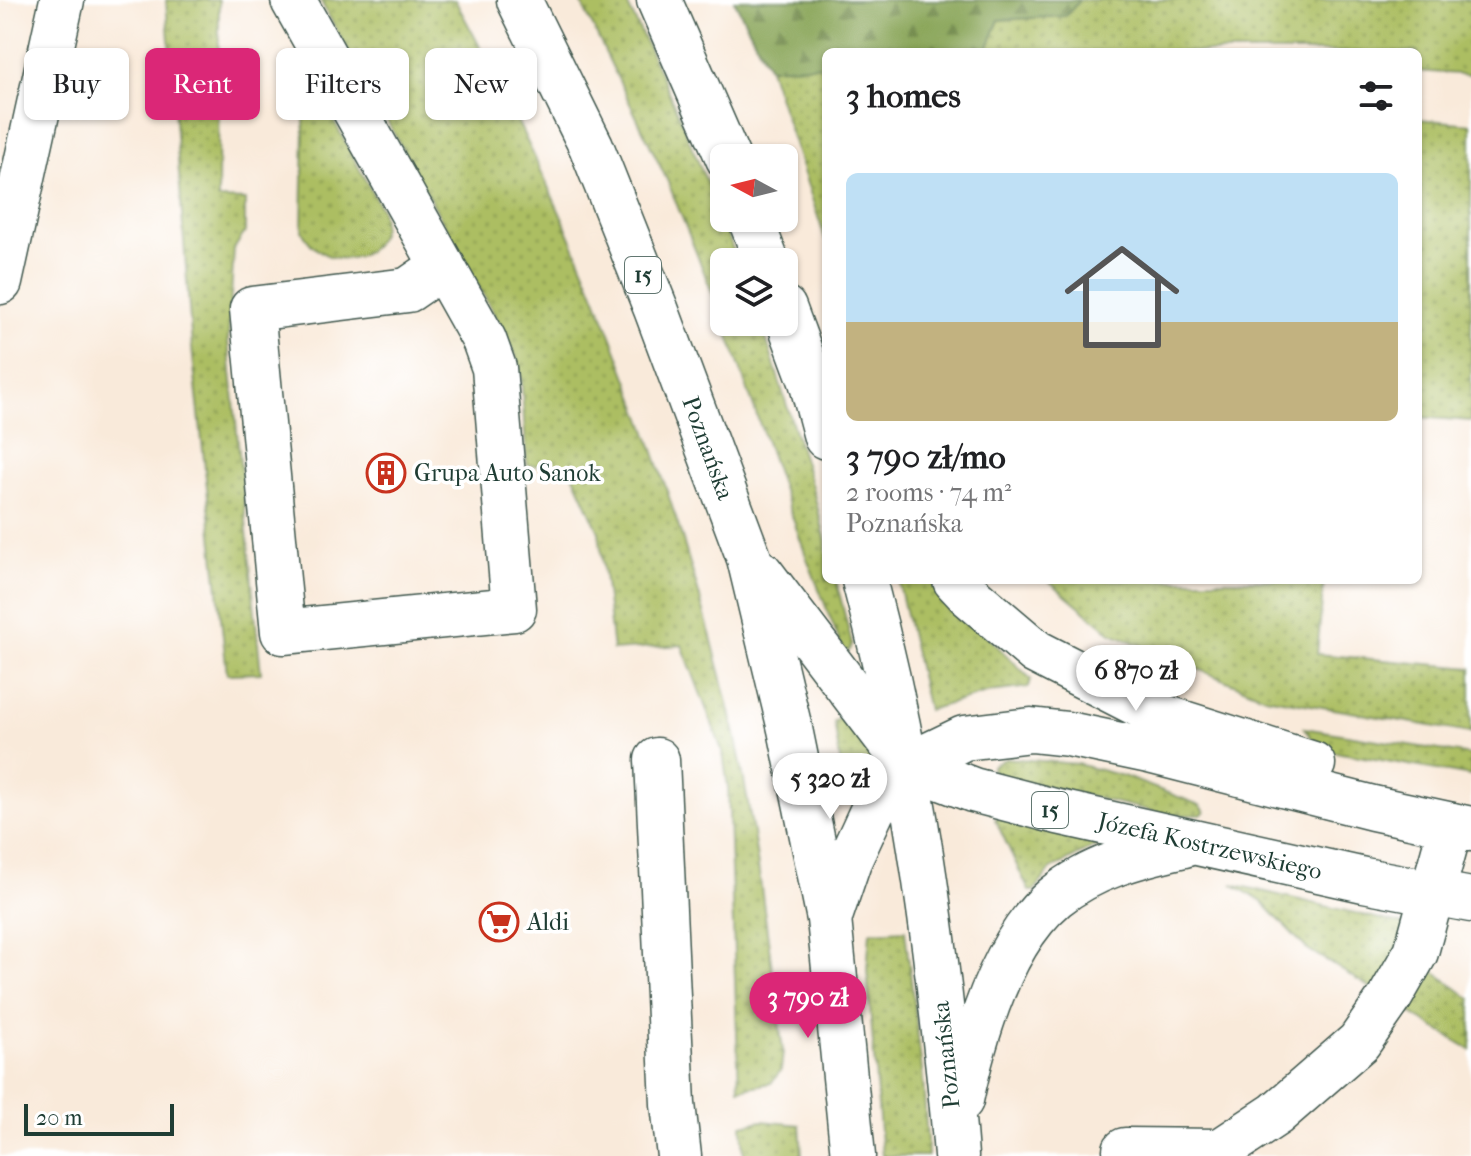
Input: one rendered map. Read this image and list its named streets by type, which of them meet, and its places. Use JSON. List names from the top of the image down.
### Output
{
  "streets": {
    "main road": ["15", "Poznańska", "Józefa Kostrzewskiego"]
  },
  "crossings": [
    ["15", "Poznańska"],
    ["15", "Józefa Kostrzewskiego"],
    ["Poznańska", "Józefa Kostrzewskiego"]
  ],
  "places": {
    "building": ["Grupa Auto Sanok"],
    "supermarket": ["Aldi"]
  },
  "scale_bar": "20 m",
  "north": "left",
  "page": {
    "chip": [
      "Buy",
      "Rent",
      "Filters",
      "New"
    ],
    "heading": "3 homes",
    "list": [
      {
        "name": "3 790 zł/mo",
        "note": "2 rooms · 74 m² · Poznańska"
      }
    ],
    "price": ["6 870 zł", "5 320 zł", "3 790 zł"],
    "scale": "20 m"
  }
}
